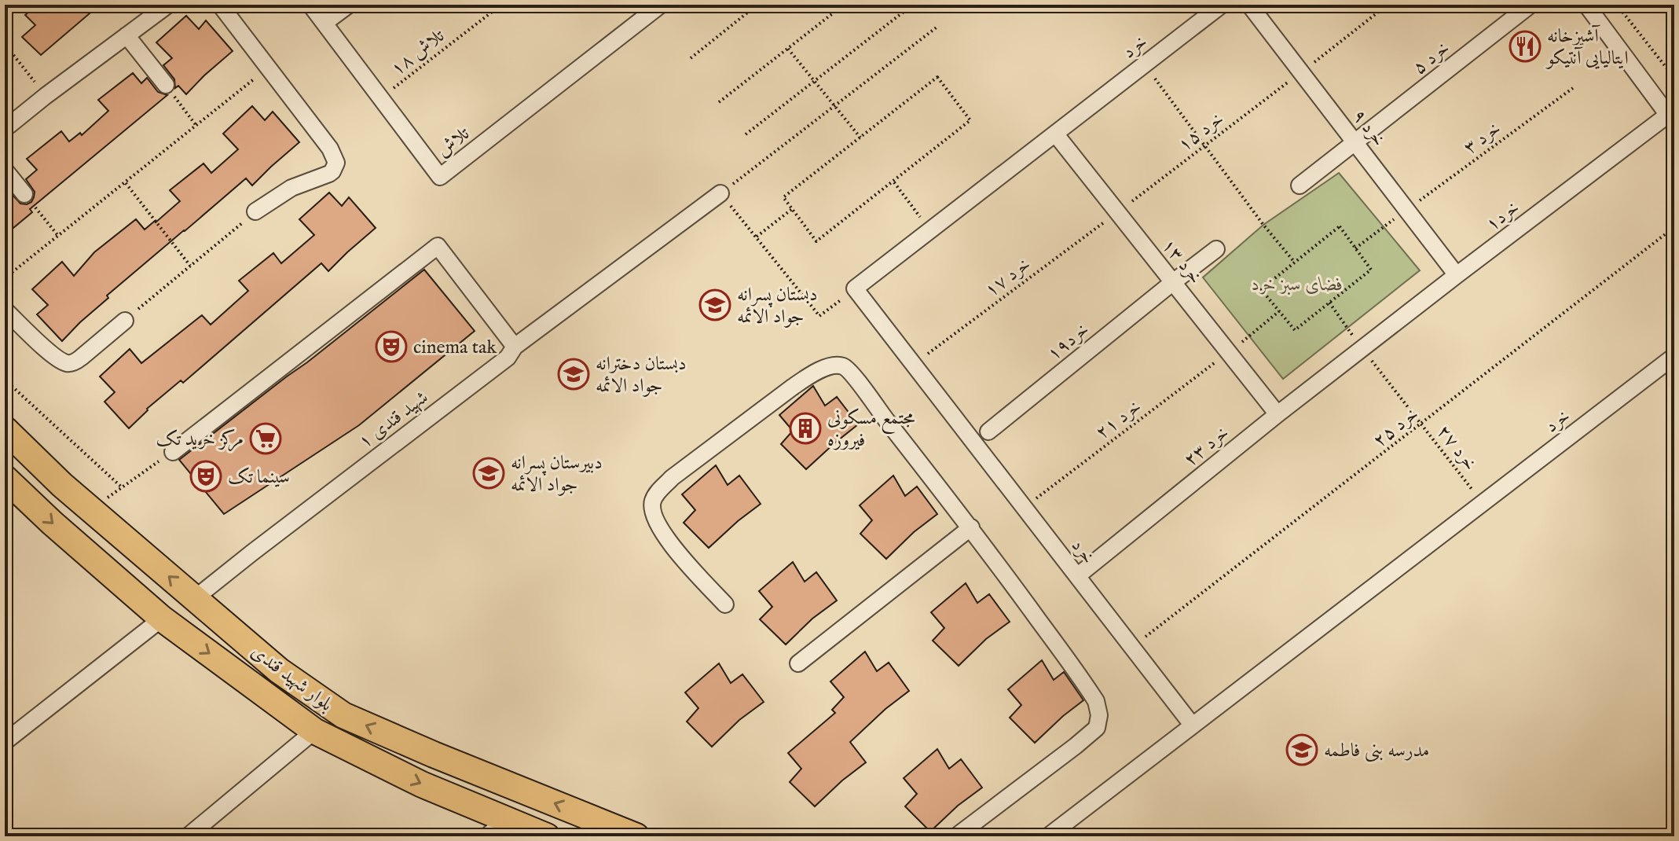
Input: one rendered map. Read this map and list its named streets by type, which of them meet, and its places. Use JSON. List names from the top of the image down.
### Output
{
  "streets": {
    "main road": ["بلوار شهید قندی"],
    "street": [
      "خرد",
      "خرد ۵",
      "خرد ۹",
      "تلاش",
      "خرد۱",
      "خرد ۱۳",
      "خرد۱۹",
      "شهيد قندی ۱",
      "خرد ۲۳"
    ],
    "path": [
      "تلاش ۱۸",
      "خرد ۱۵",
      "خرد ۳",
      "خرد ۱۷",
      "خرد ۲۱",
      "خرد ۲۵",
      "خرد ۲۷"
    ]
  },
  "crossings": [
    ["خرد", "خرد ۱۳"],
    ["خرد", "خرد ۱۷"],
    ["خرد", "خرد ۲۱"],
    ["خرد", "خرد ۲۵"],
    ["خرد", "خرد ۲۳"],
    ["خرد", "خرد ۲۷"],
    ["تلاش ۱۸", "تلاش"],
    ["خرد ۵", "خرد ۹"],
    ["خرد ۹", "خرد ۱۵"],
    ["خرد ۹", "خرد ۳"],
    ["خرد ۹", "خرد۱"],
    ["خرد ۱۵", "خرد ۱۳"],
    ["خرد ۱۵", "خرد ۱۷"],
    ["خرد۱", "خرد ۲۳"],
    ["خرد۱", "خرد ۲۷"],
    ["خرد ۱۳", "خرد ۱۷"],
    ["خرد ۱۳", "خرد۱۹"],
    ["خرد ۱۳", "خرد ۲۱"],
    ["خرد ۱۳", "خرد ۲۳"],
    ["شهيد قندی ۱", "بلوار شهید قندی"],
    ["خرد ۲۵", "خرد ۲۷"],
    ["خرد ۲۳", "خرد ۲۷"]
  ],
  "parks": ["فضای سبز خرد"],
  "places": {
    "restaurant": ["آشپزخانه ایتالیایی آنتیکو"],
    "school or university": [
      "دبستان پسرانه جواد الائمه",
      "دبستان دخترانه جواد الائمه",
      "دبیرستان پسرانه جواد الائمه",
      "مدرسه بنی فاطمه"
    ],
    "theatre": ["cinema tak", "سینما تک"],
    "building": ["مجتمع مسکونی فیروزه"],
    "supermarket": ["مرکز خرید تک"]
  }
}
